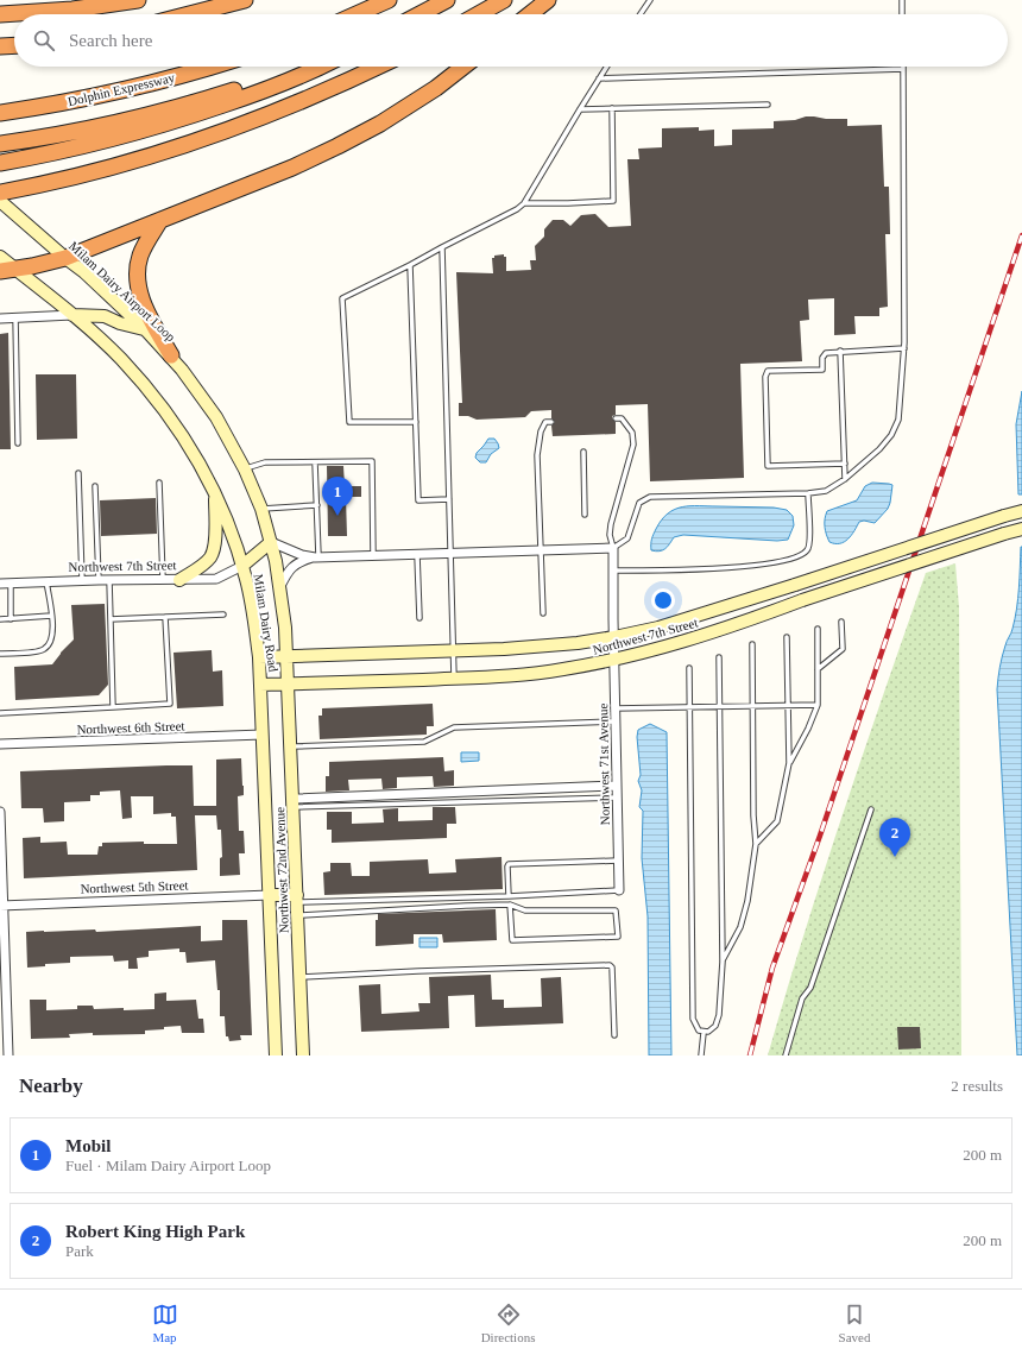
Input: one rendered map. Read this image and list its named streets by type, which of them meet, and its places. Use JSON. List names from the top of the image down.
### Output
{
  "streets": {
    "highway": ["Dolphin Expressway"],
    "main road": [
      "Milam Dairy Airport Loop",
      "Northwest 7th Street",
      "Milam Dairy Road",
      "Northwest 72nd Avenue"
    ],
    "street": ["Northwest 6th Street", "Northwest 71st Avenue", "Northwest 5th Street"]
  },
  "crossings": [
    ["Milam Dairy Airport Loop", "Northwest 7th Street"],
    ["Milam Dairy Airport Loop", "Northwest 72nd Avenue"],
    ["Northwest 7th Street", "Milam Dairy Road"],
    ["Northwest 7th Street", "Northwest 71st Avenue"],
    ["Northwest 7th Street", "Northwest 72nd Avenue"],
    ["Milam Dairy Road", "Northwest 72nd Avenue"],
    ["Northwest 6th Street", "Northwest 72nd Avenue"],
    ["Northwest 72nd Avenue", "Northwest 5th Street"]
  ],
  "page": {
    "search": "Search here",
    "pins": ["1", "2"],
    "heading": ["Nearby", "2 results"],
    "list": [
      {
        "mark": "1",
        "name": "Mobil",
        "note": "Fuel · Milam Dairy Airport Loop",
        "value": "200 m"
      },
      {
        "mark": "2",
        "name": "Robert King High Park",
        "note": "Park",
        "value": "200 m"
      }
    ],
    "nav": ["Map", "Directions", "Saved"]
  }
}
